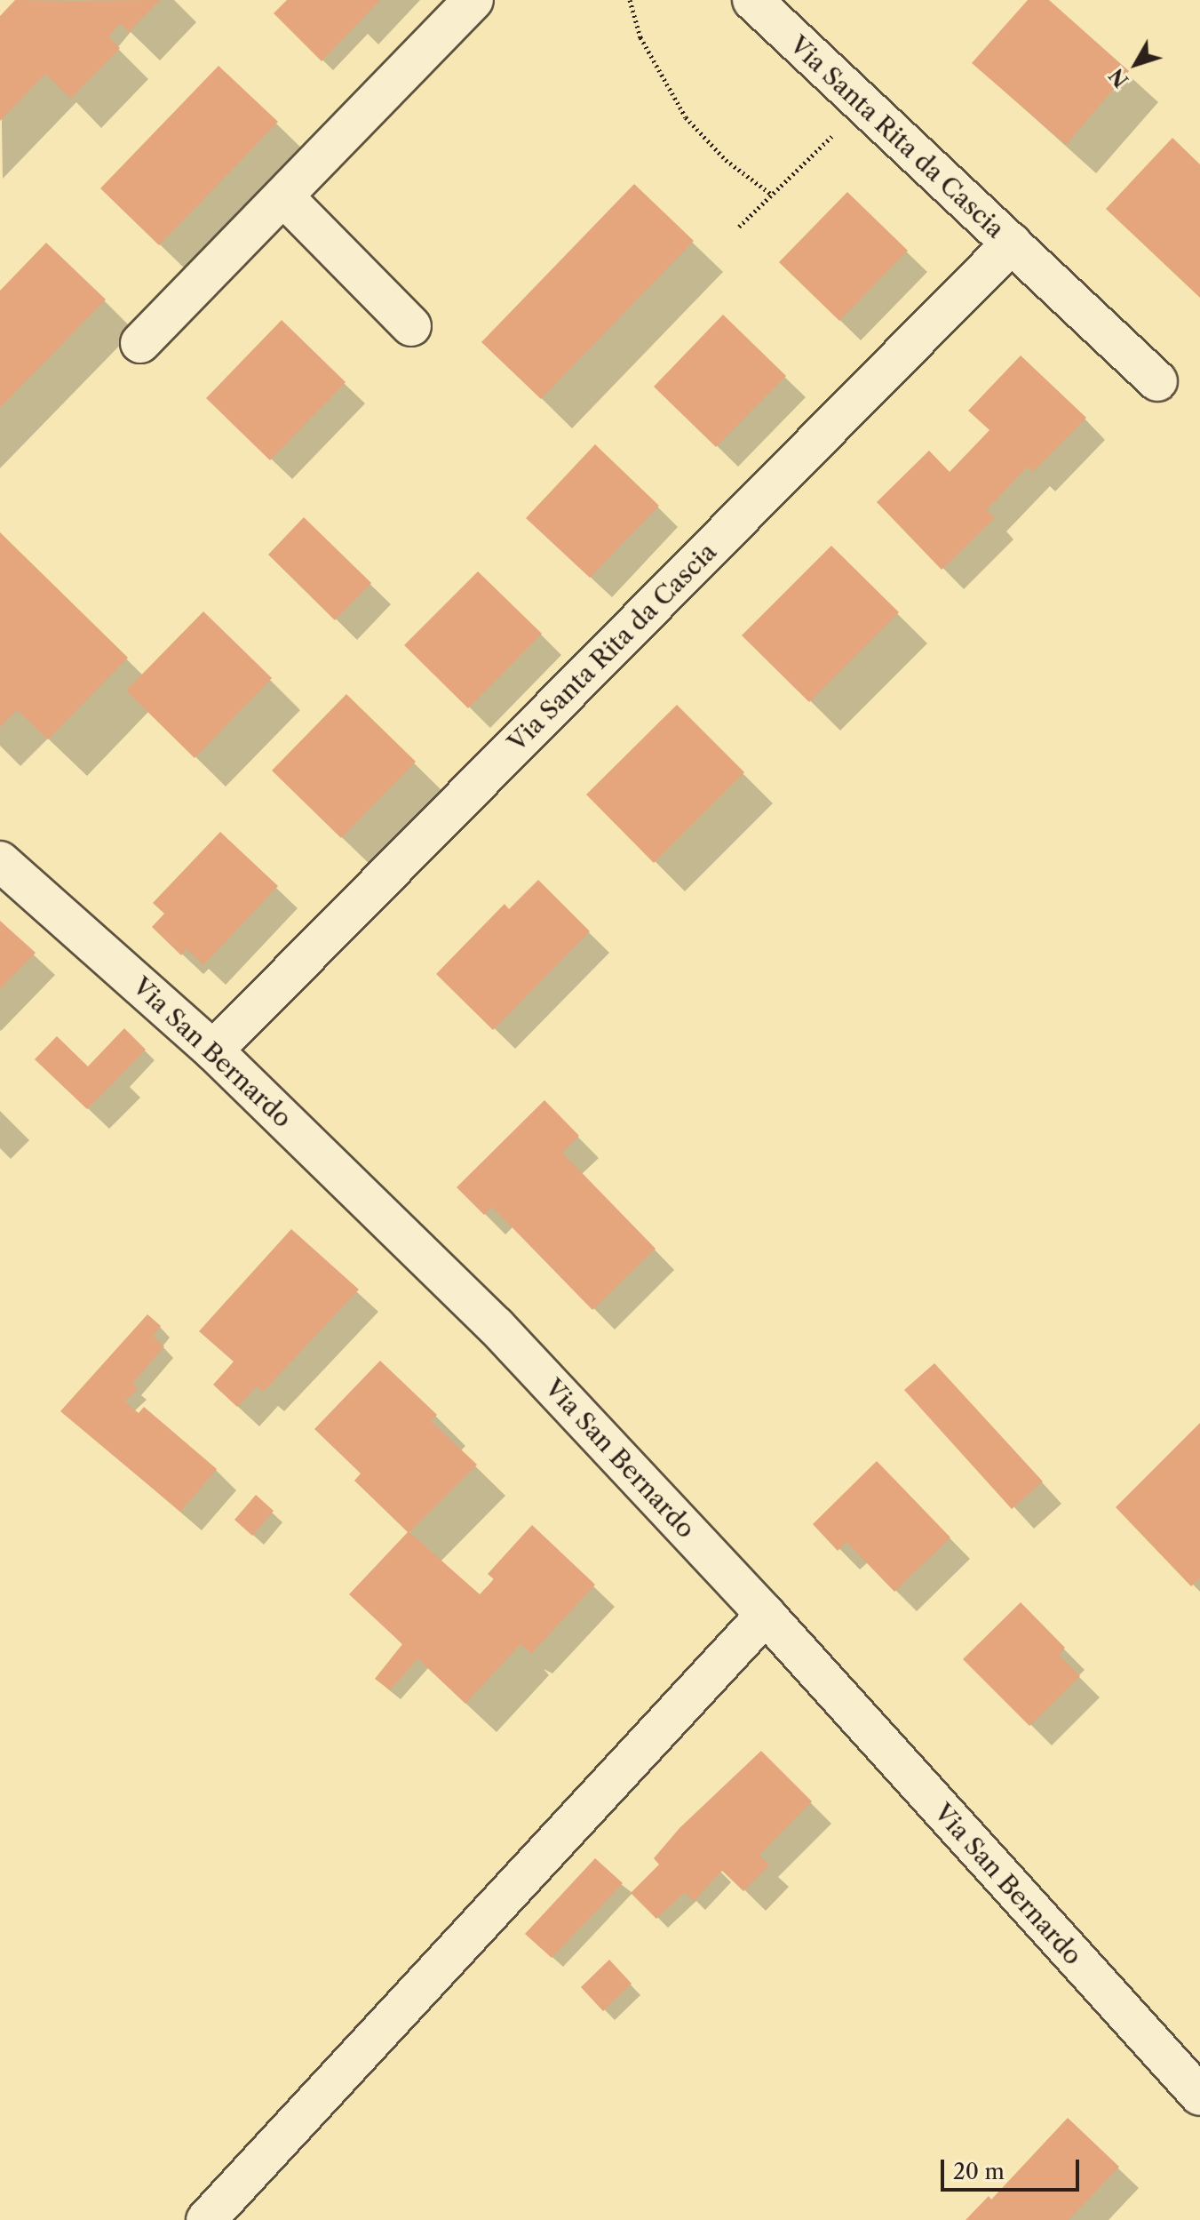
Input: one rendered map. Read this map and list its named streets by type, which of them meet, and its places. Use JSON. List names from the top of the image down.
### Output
{
  "streets": {
    "street": ["Via Santa Rita da Cascia", "Via San Bernardo"]
  },
  "crossings": [
    ["Via Santa Rita da Cascia", "Via San Bernardo"]
  ],
  "scale_bar": "20 m",
  "north": "bottom left"
}
